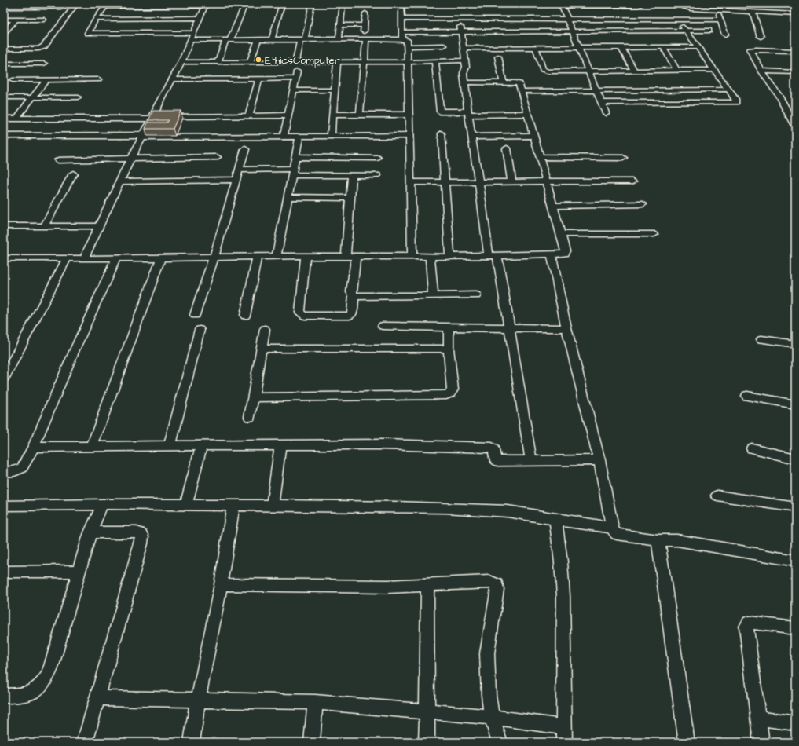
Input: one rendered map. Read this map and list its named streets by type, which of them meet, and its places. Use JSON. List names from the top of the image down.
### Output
{
  "places": ["EthicsComputer"]
}
